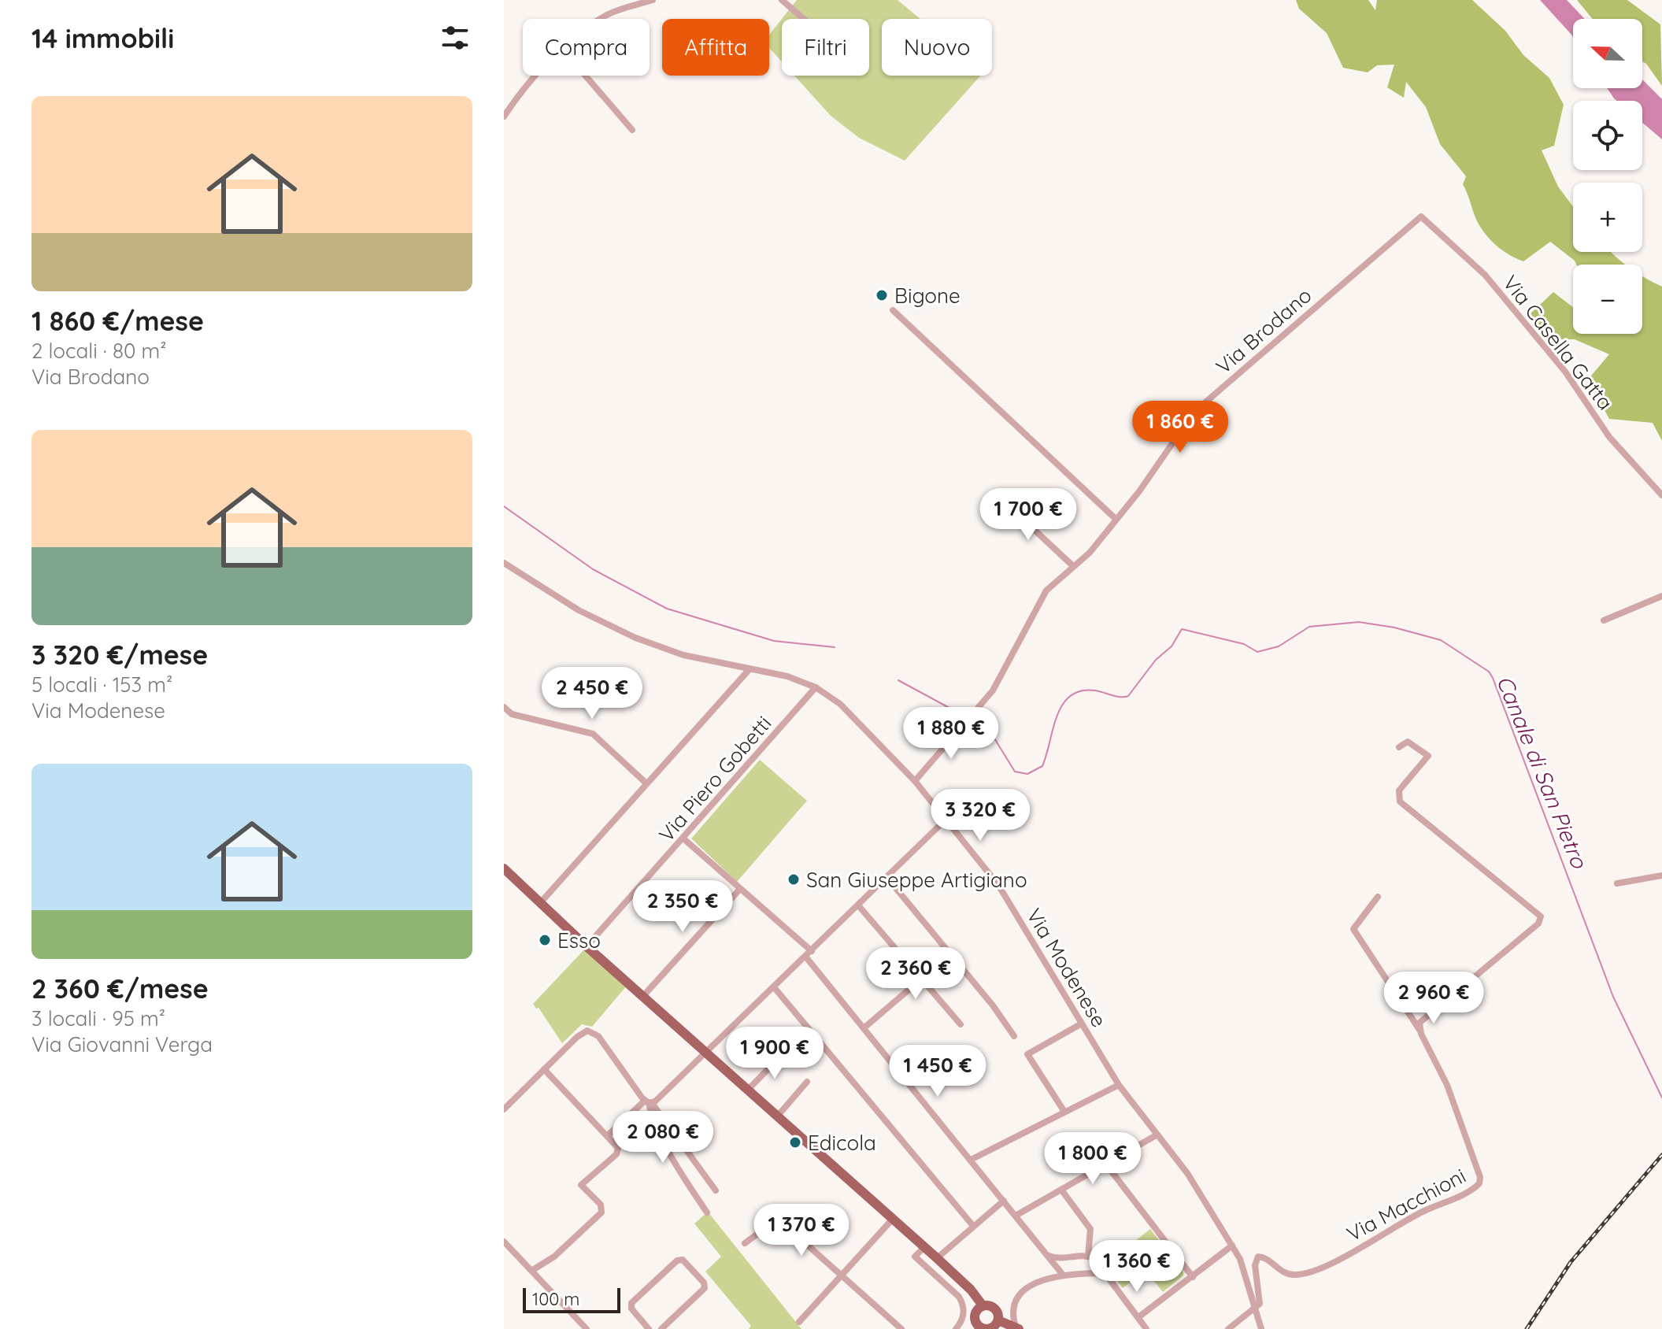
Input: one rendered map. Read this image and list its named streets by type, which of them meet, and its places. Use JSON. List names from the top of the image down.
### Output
{
  "streets": {
    "street": [
      "Via Brodano",
      "Via Casella Gatta",
      "Via Piero Gobetti",
      "Via Modenese",
      "Via Macchioni"
    ]
  },
  "crossings": [
    ["Via Brodano", "Via Casella Gatta"],
    ["Via Brodano", "Via Modenese"],
    ["Via Piero Gobetti", "Via Modenese"],
    ["Via Modenese", "Via Macchioni"]
  ],
  "water": ["Canale di San Pietro"],
  "places": [
    "Bigone",
    "San Giuseppe Artigiano",
    "Esso",
    "Edicola"
  ],
  "scale_bar": "100 m",
  "north": "left",
  "page": {
    "heading": "14 immobili",
    "map_buttons": ["+", "−"],
    "chip": [
      "Compra",
      "Affitta",
      "Filtri",
      "Nuovo"
    ],
    "list": [
      {
        "name": "1 860 €/mese",
        "note": "2 locali · 80 m² · Via Brodano"
      },
      {
        "name": "3 320 €/mese",
        "note": "5 locali · 153 m² · Via Modenese"
      },
      {
        "name": "2 360 €/mese",
        "note": "3 locali · 95 m² · Via Giovanni Verga"
      }
    ],
    "price": [
      "1 860 €",
      "1 700 €",
      "2 450 €",
      "1 880 €",
      "3 320 €",
      "2 350 €",
      "2 360 €",
      "2 960 €",
      "1 900 €",
      "1 450 €",
      "2 080 €",
      "1 800 €",
      "1 370 €",
      "1 360 €"
    ],
    "scale": "100 m"
  }
}
